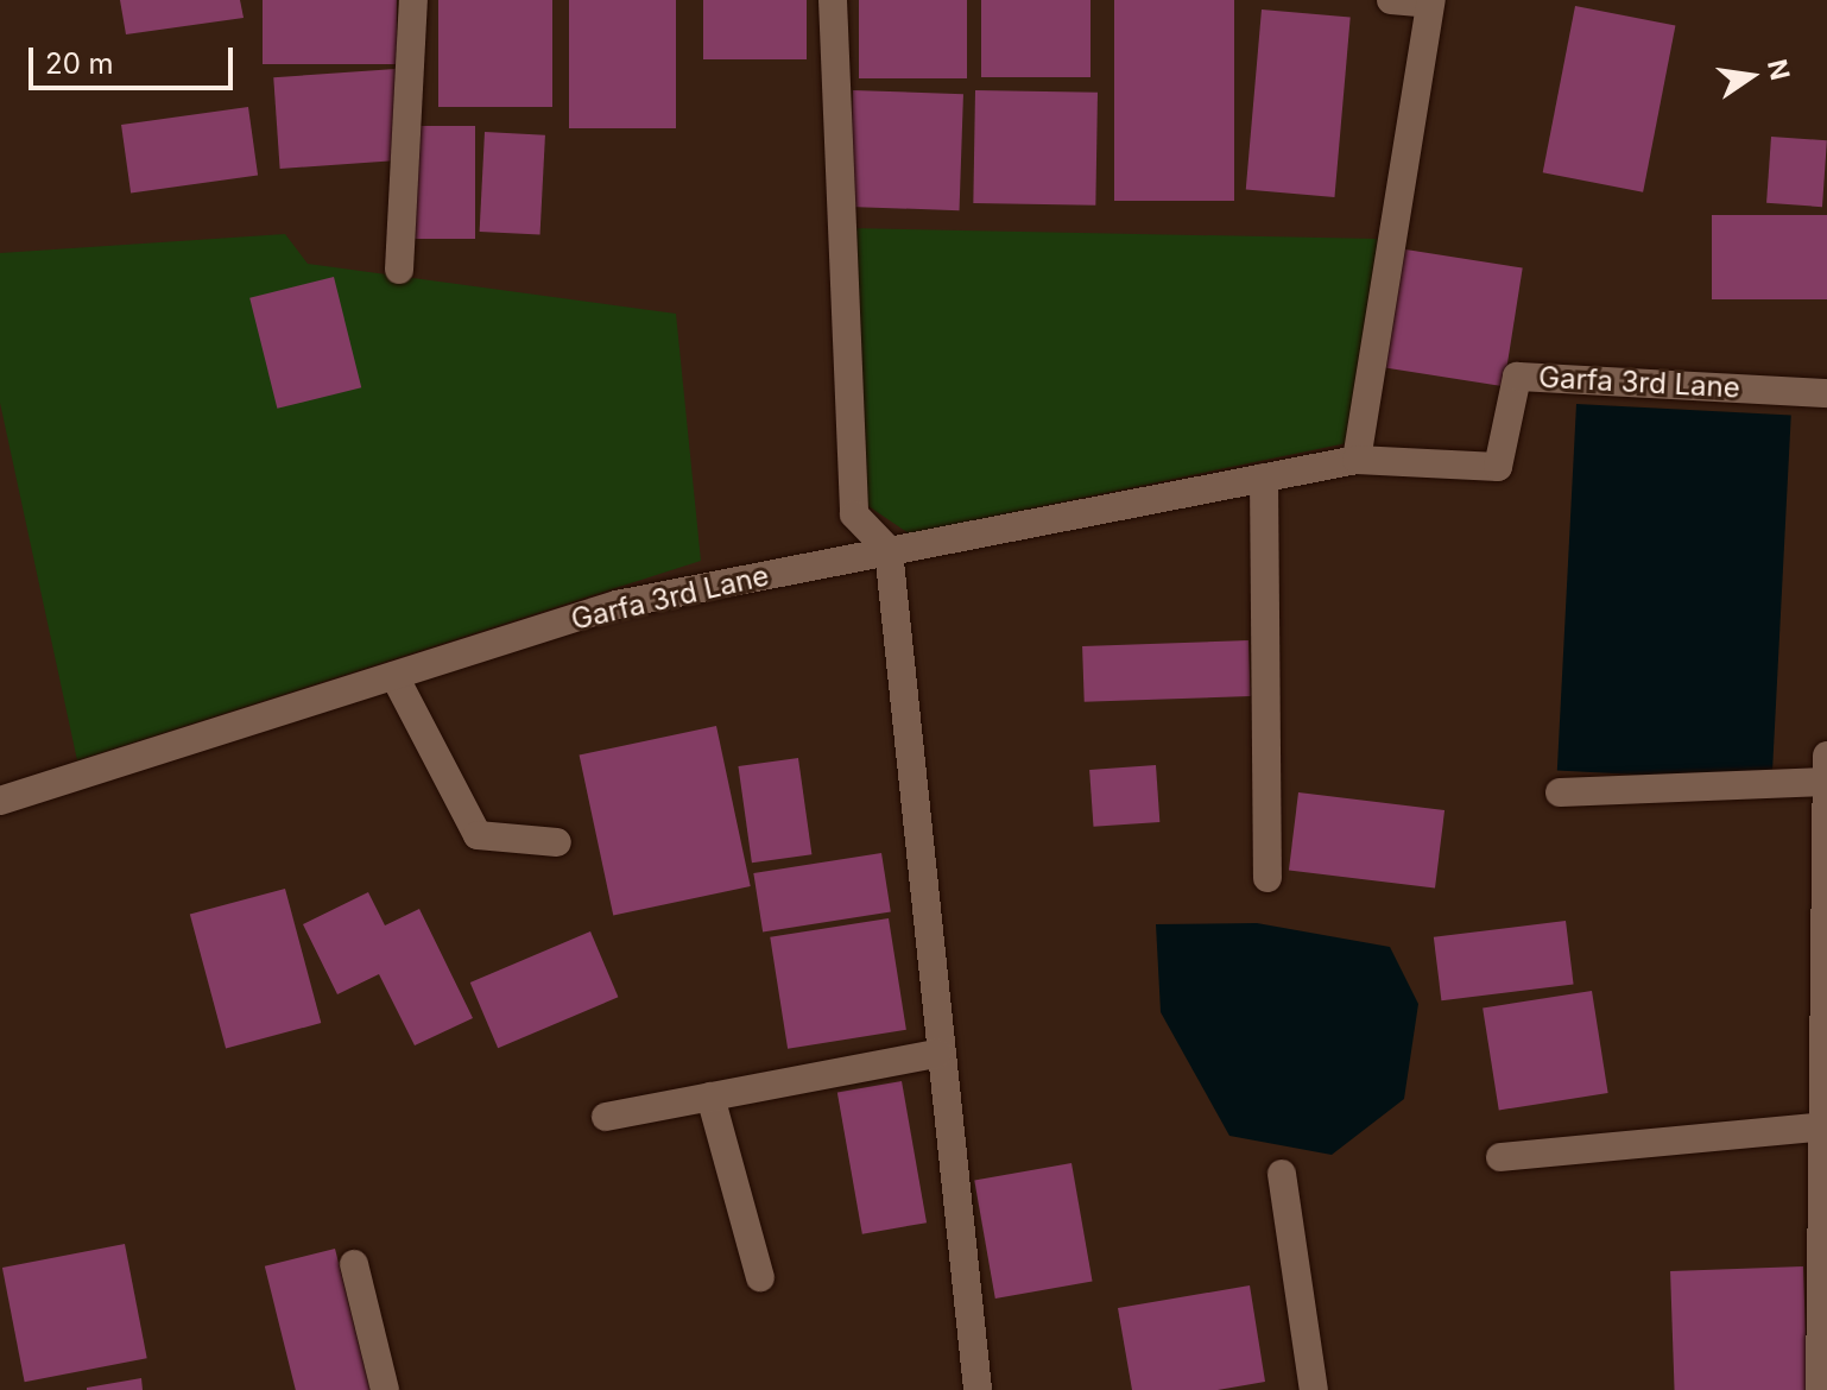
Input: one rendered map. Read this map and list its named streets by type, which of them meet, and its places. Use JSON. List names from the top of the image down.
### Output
{
  "streets": {
    "street": ["Garfa 3rd Lane"]
  },
  "scale_bar": "20 m",
  "north": "right"
}
